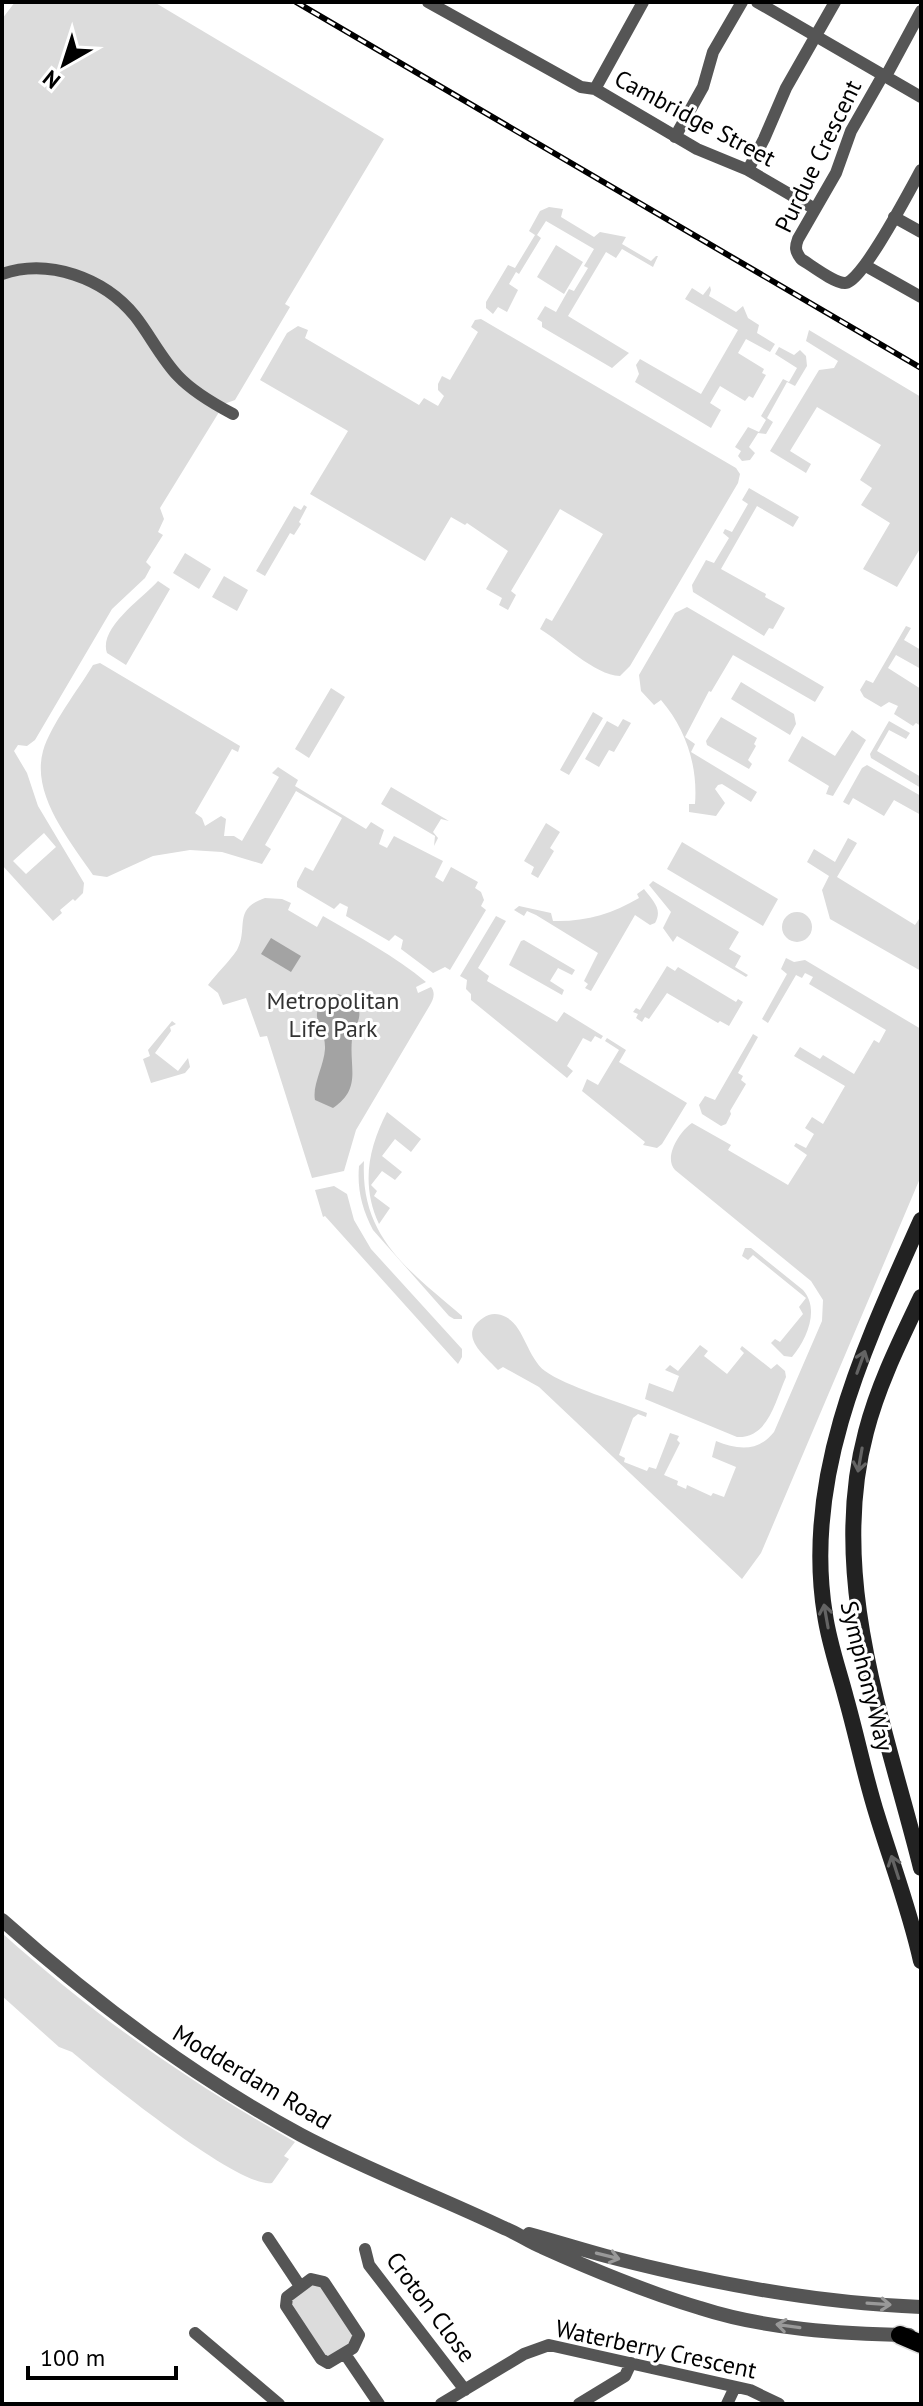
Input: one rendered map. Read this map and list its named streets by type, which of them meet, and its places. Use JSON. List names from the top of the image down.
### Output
{
  "streets": {
    "main road": ["Symphony Way"],
    "street": [
      "Cambridge Street",
      "Purdue Crescent",
      "Modderdam Road",
      "Croton Close",
      "Waterberry Crescent"
    ]
  },
  "crossings": [
    ["Cambridge Street", "Purdue Crescent"],
    ["Croton Close", "Waterberry Crescent"]
  ],
  "parks": ["Metropolitan Life Park"],
  "scale_bar": "100 m",
  "north": "bottom left"
}
